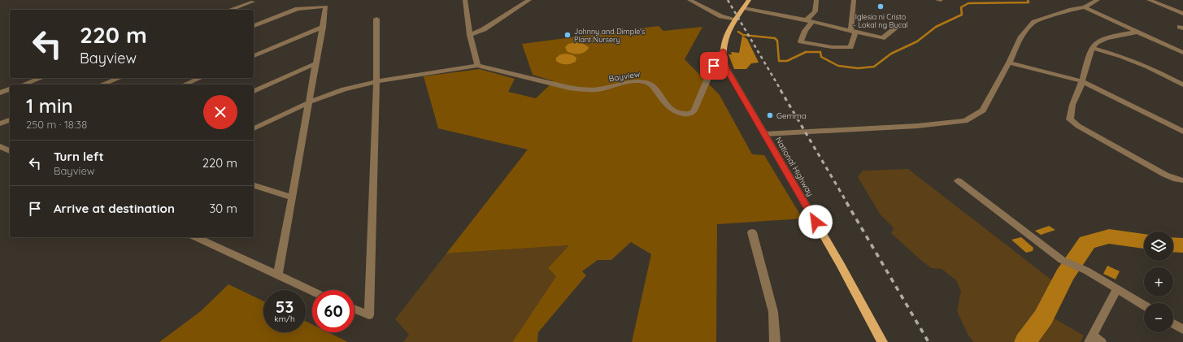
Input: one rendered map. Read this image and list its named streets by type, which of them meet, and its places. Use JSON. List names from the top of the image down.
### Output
{
  "streets": {
    "main road": ["National Highway"],
    "street": ["Bayview"]
  },
  "crossings": [
    ["Bayview", "National Highway"]
  ],
  "places": ["Iglesia ni Cristo - Lokal ng Bucal", "Johnny and Dimple's Plant Nursery", "Gemma"],
  "page": {
    "turn": ["220 m", "Bayview"],
    "heading": ["1 min", "250 m · 18:38"],
    "list": [
      {
        "name": "Turn left",
        "note": "Bayview",
        "value": "220 m"
      },
      {
        "name": "Arrive at destination",
        "value": "30 m"
      }
    ],
    "map_buttons": ["+", "−"],
    "speed": "53 km/h",
    "limit": "60"
  }
}
